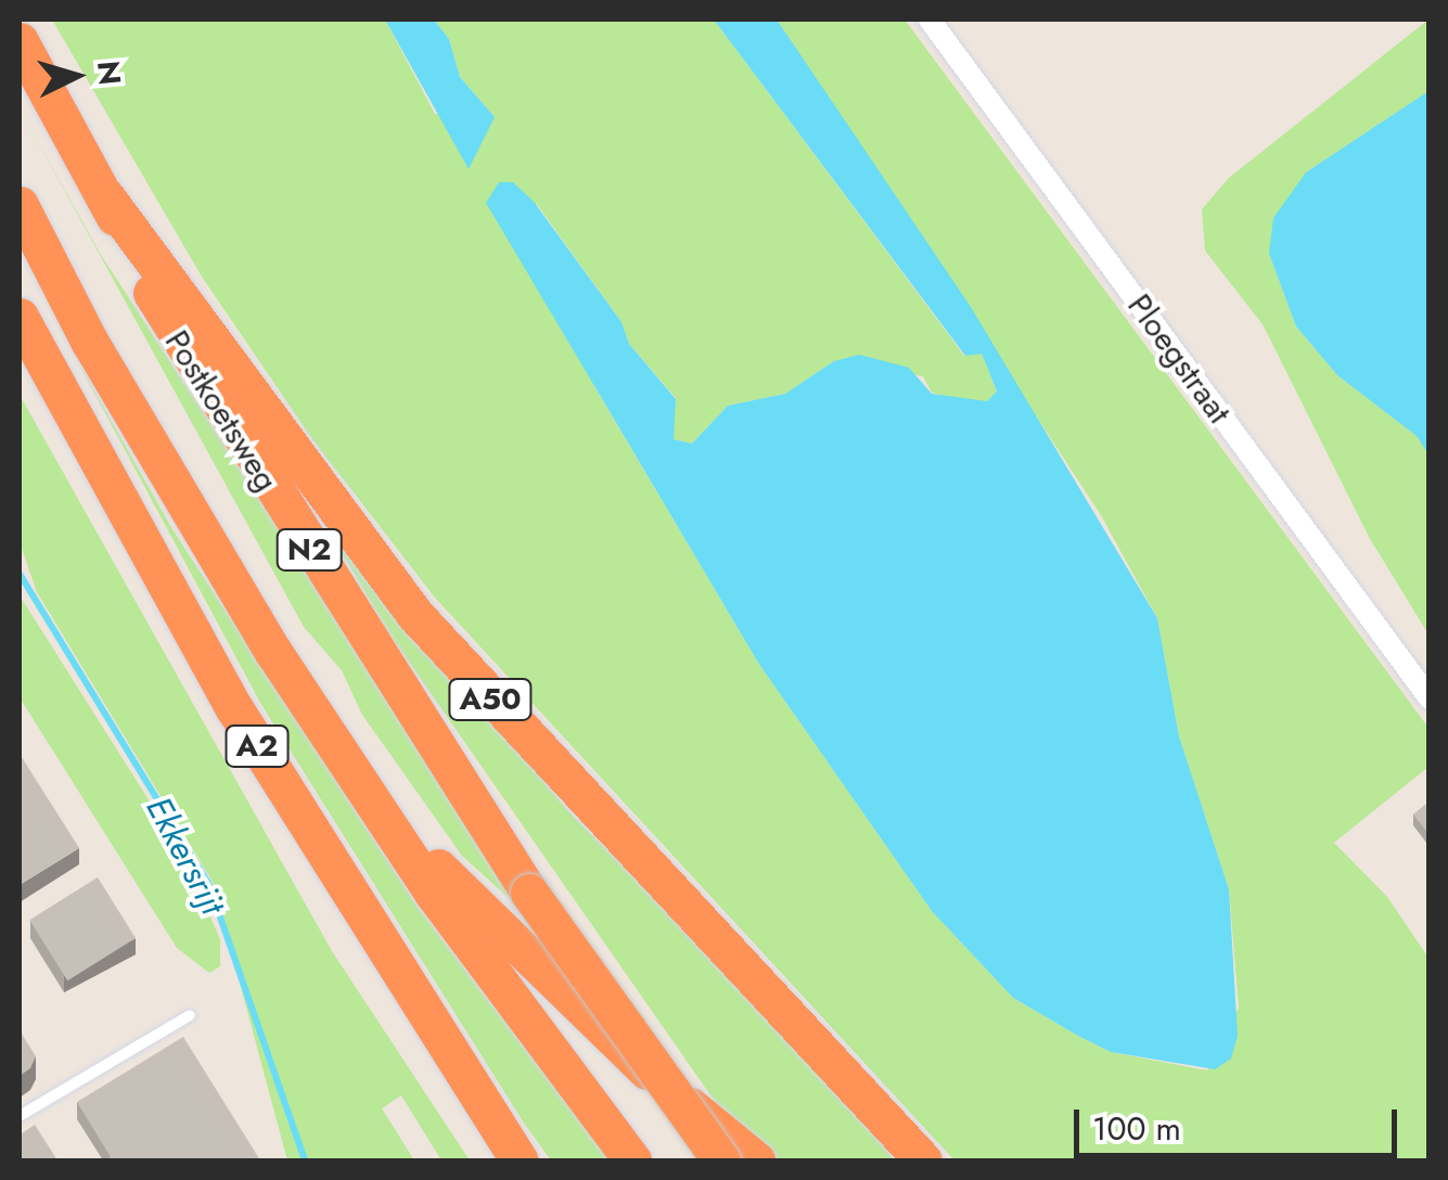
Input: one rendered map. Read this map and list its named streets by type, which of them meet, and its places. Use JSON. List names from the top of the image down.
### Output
{
  "streets": {
    "highway": [
      "Postkoetsweg",
      "N2",
      "A50",
      "A2"
    ],
    "street": ["Ploegstraat"]
  },
  "crossings": [
    ["Postkoetsweg", "A50"]
  ],
  "water": ["Ekkersrijt"],
  "scale_bar": "100 m",
  "north": "right"
}
